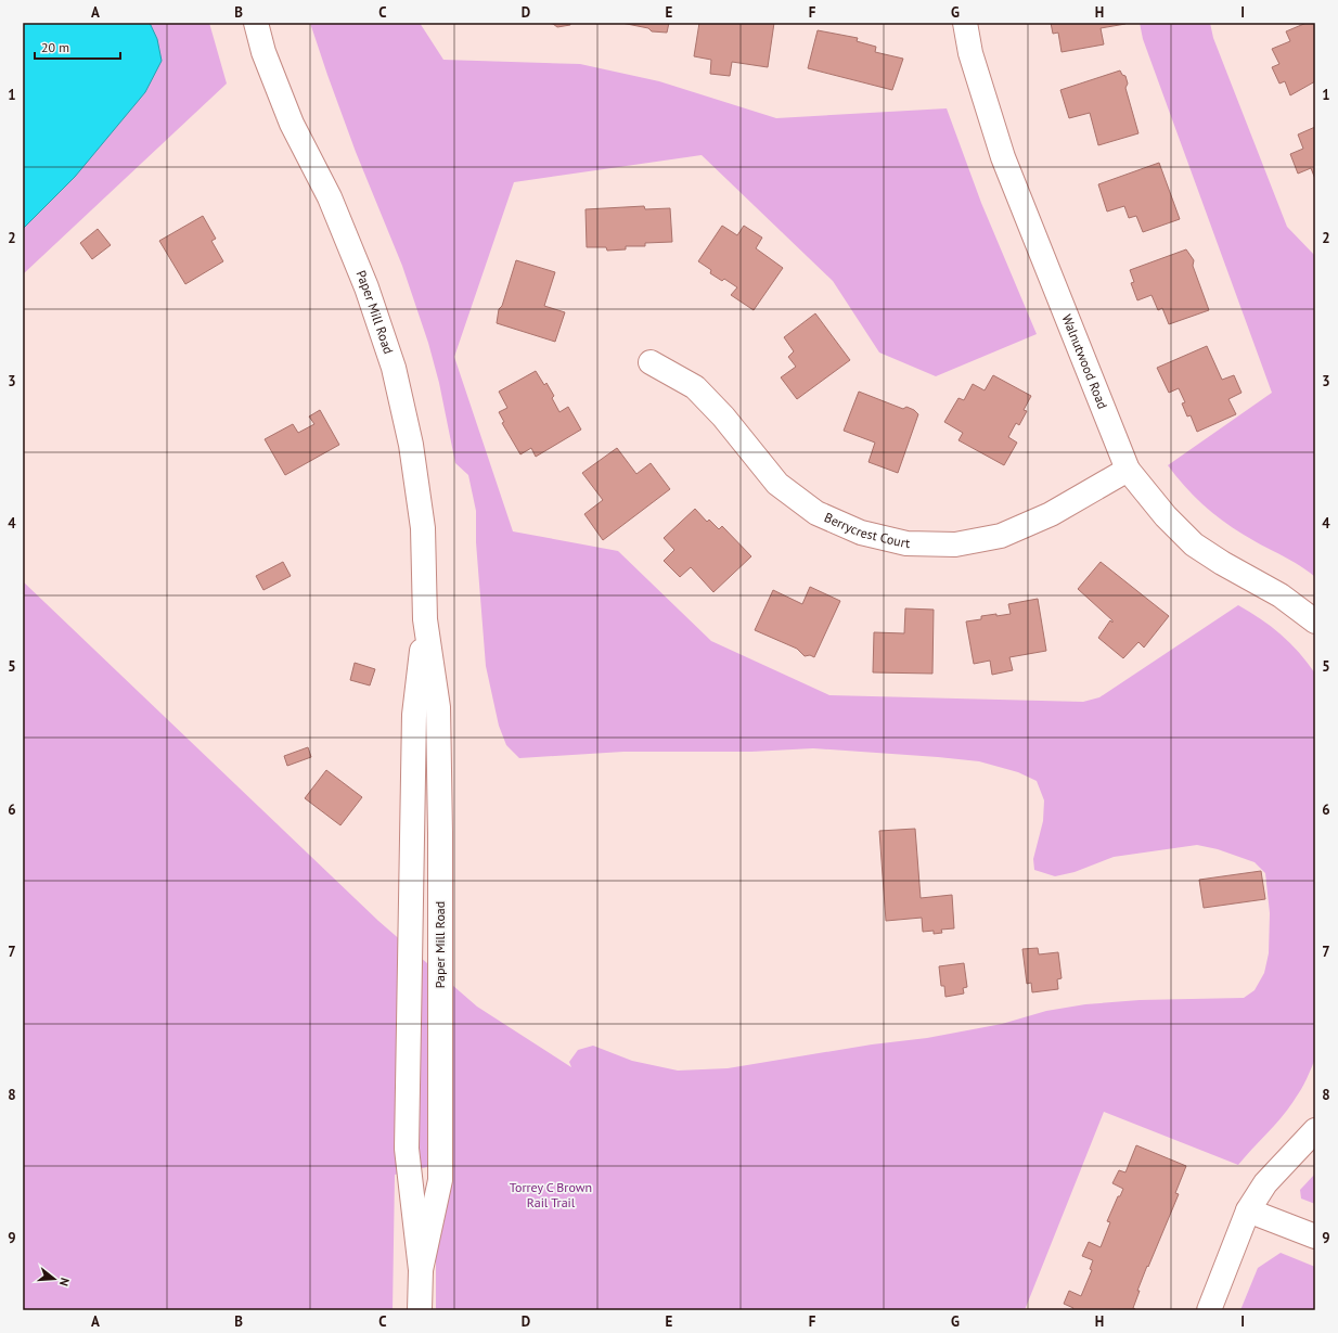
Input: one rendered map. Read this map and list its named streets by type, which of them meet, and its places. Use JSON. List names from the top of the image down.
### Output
{
  "streets": {
    "main road": ["Paper Mill Road", "Walnutwood Road", "Berrycrest Court"]
  },
  "crossings": [
    ["Walnutwood Road", "Berrycrest Court"]
  ],
  "parks": ["Torrey C Brown Rail Trail"],
  "scale_bar": "20 m",
  "north": "right",
  "grid": {
    "columns": [
      "A",
      "B",
      "C",
      "D",
      "E",
      "F",
      "G",
      "H",
      "I"
    ],
    "rows": [
      "1",
      "2",
      "3",
      "4",
      "5",
      "6",
      "7",
      "8",
      "9"
    ]
  }
}
